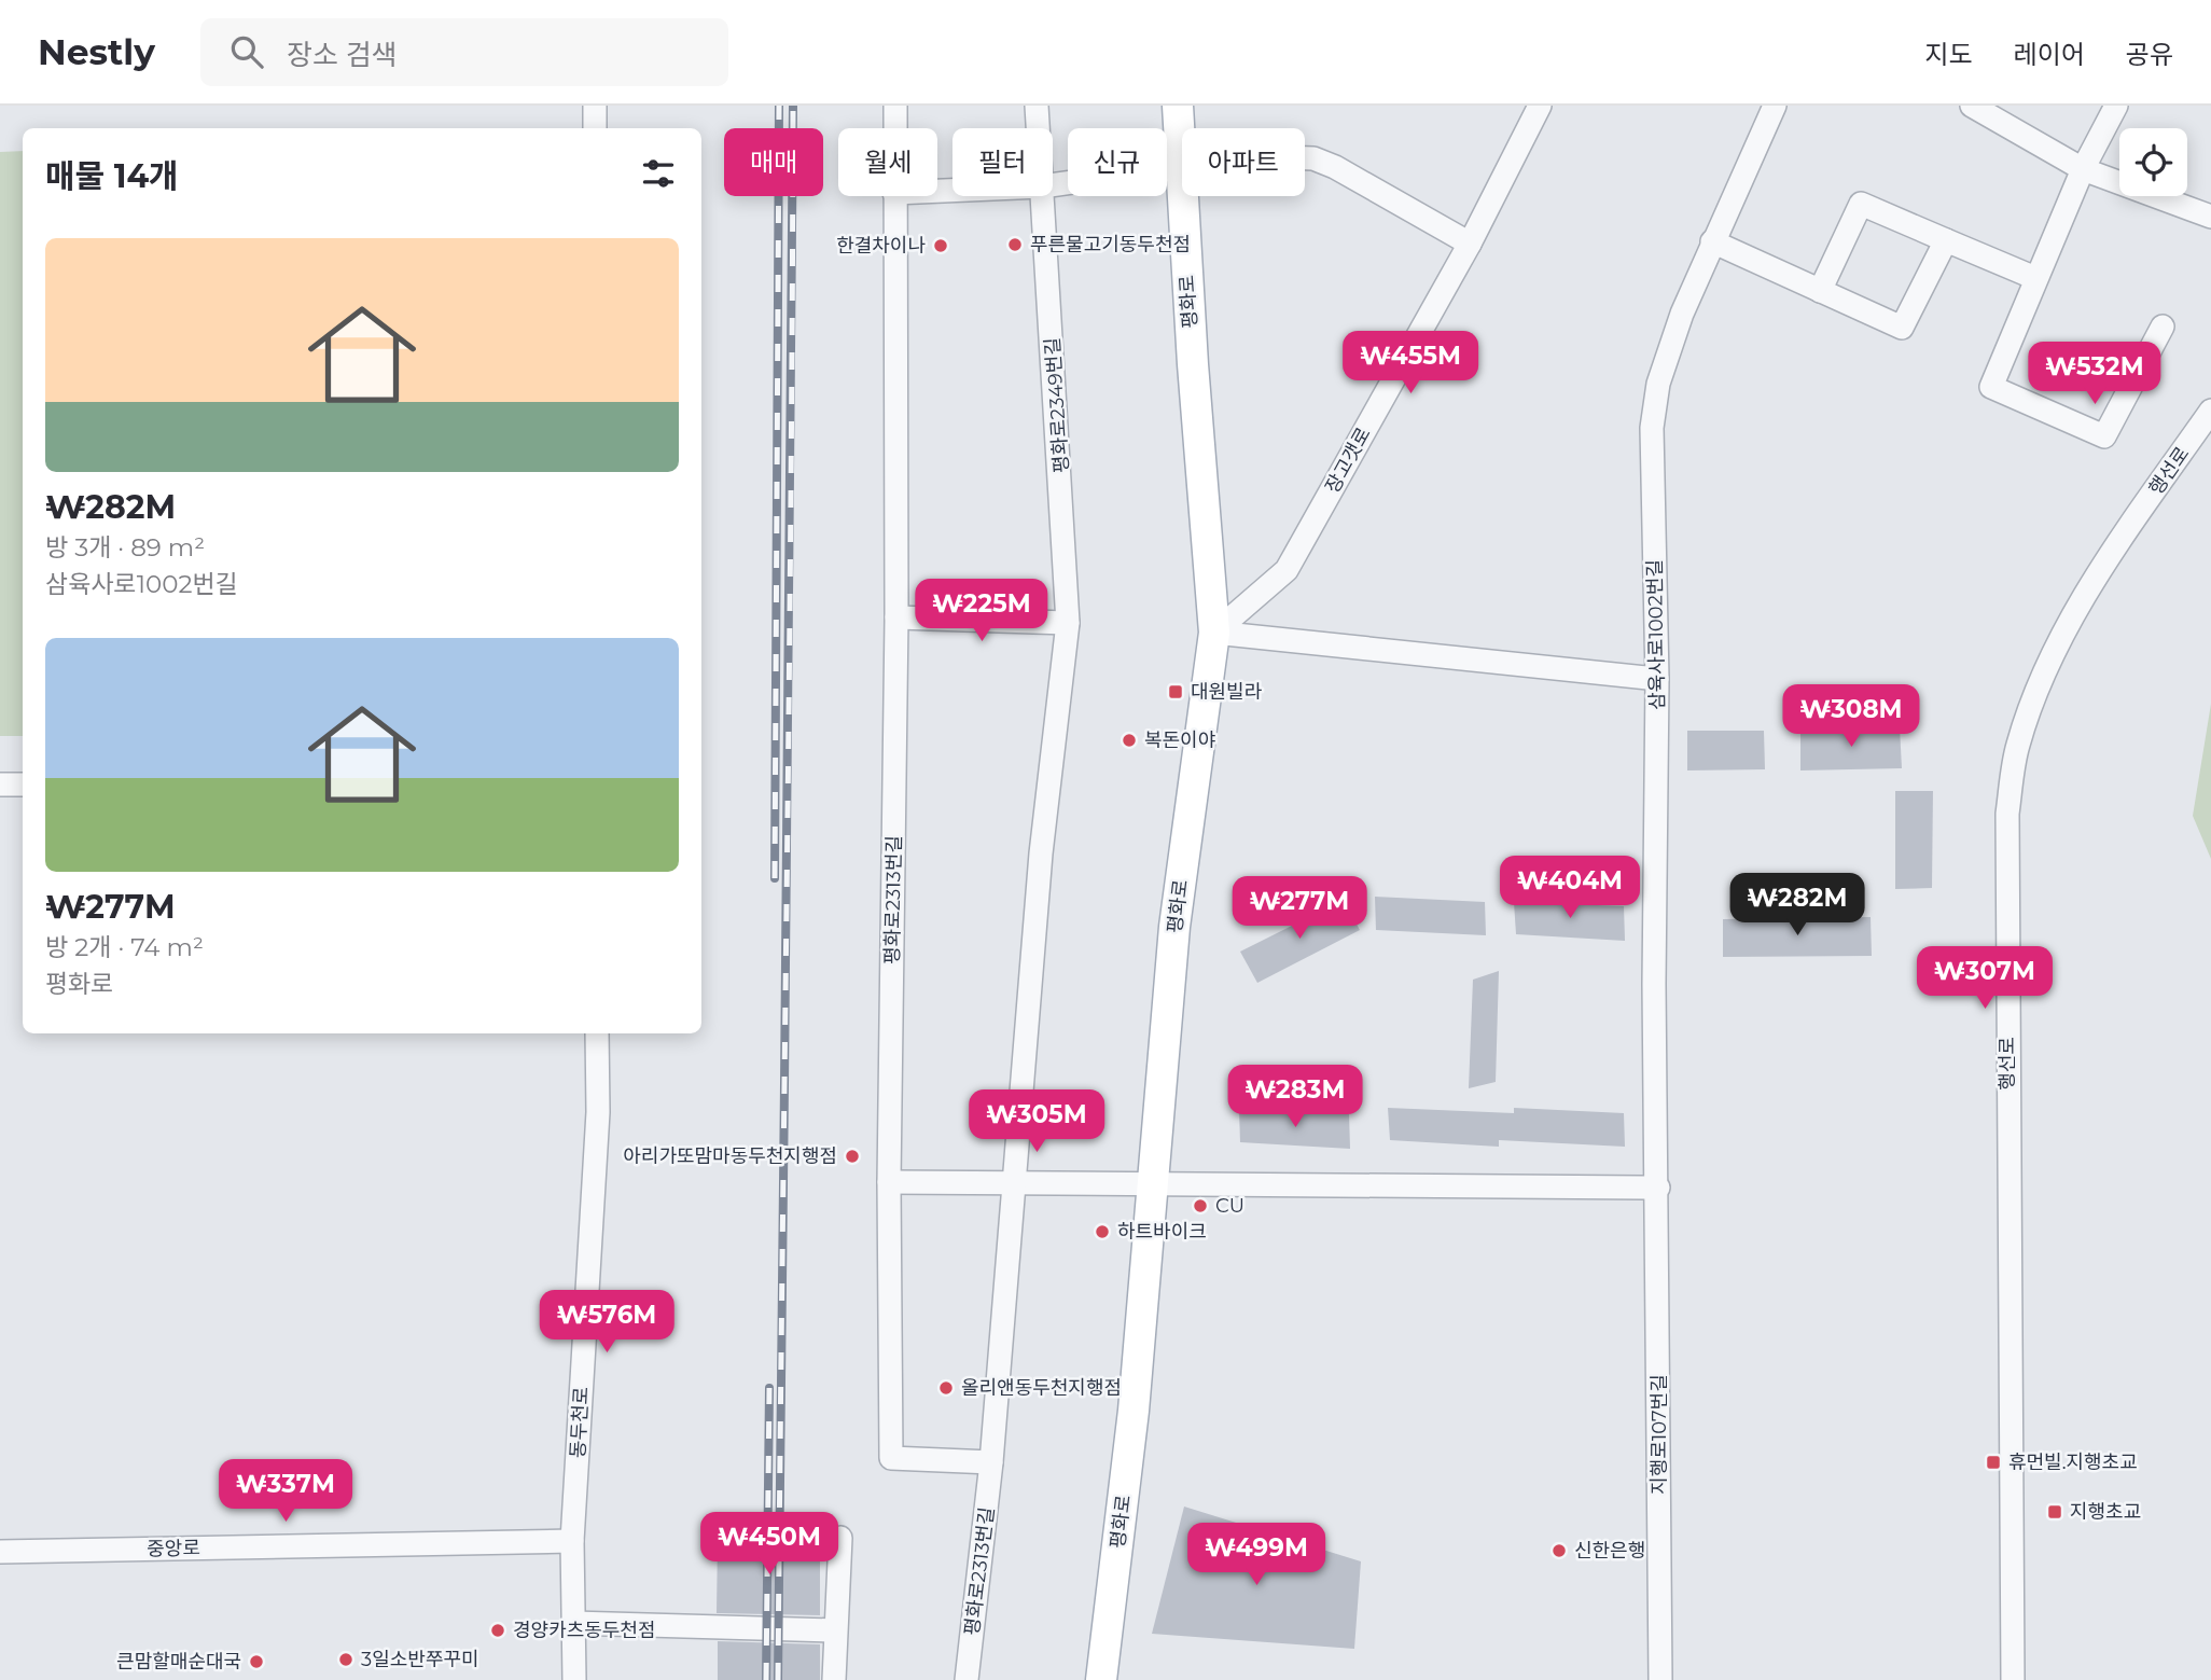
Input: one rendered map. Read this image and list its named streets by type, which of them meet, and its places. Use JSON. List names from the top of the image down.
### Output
{
  "streets": {
    "main road": ["평화로"],
    "street": [
      "평화로2349번길",
      "장고갯로",
      "행선로",
      "삼육사로1002번길",
      "평화로2313번길",
      "동두천로",
      "지행로107번길",
      "중앙로"
    ]
  },
  "crossings": [
    ["평화로", "장고갯로"],
    ["평화로2349번길", "평화로2313번길"],
    ["삼육사로1002번길", "지행로107번길"],
    ["동두천로", "중앙로"]
  ],
  "places": {
    "other": [
      "푸른물고기동두천점",
      "한결차이나",
      "복돈이야",
      "아리가또맘마동두천지행점",
      "CU",
      "하트바이크",
      "올리앤동두천지행점",
      "신한은행",
      "경양카츠동두천점",
      "3일소반쭈꾸미",
      "큰맘할매순대국"
    ],
    "transit": ["대원빌라", "휴먼빌.지행초교", "지행초교"]
  },
  "page": {
    "header": "Nestly",
    "search": "장소 검색",
    "nav": ["지도", "레이어", "공유"],
    "chip": [
      "매매",
      "월세",
      "필터",
      "신규",
      "아파트"
    ],
    "heading": "매물 14개",
    "list": [
      {
        "name": "₩282M",
        "note": "방 3개 · 89 m² · 삼육사로1002번길"
      },
      {
        "name": "₩277M",
        "note": "방 2개 · 74 m² · 평화로"
      }
    ],
    "price": [
      "₩455M",
      "₩532M",
      "₩225M",
      "₩308M",
      "₩404M",
      "₩282M",
      "₩277M",
      "₩307M",
      "₩283M",
      "₩305M",
      "₩576M",
      "₩337M",
      "₩450M",
      "₩499M"
    ]
  }
}
